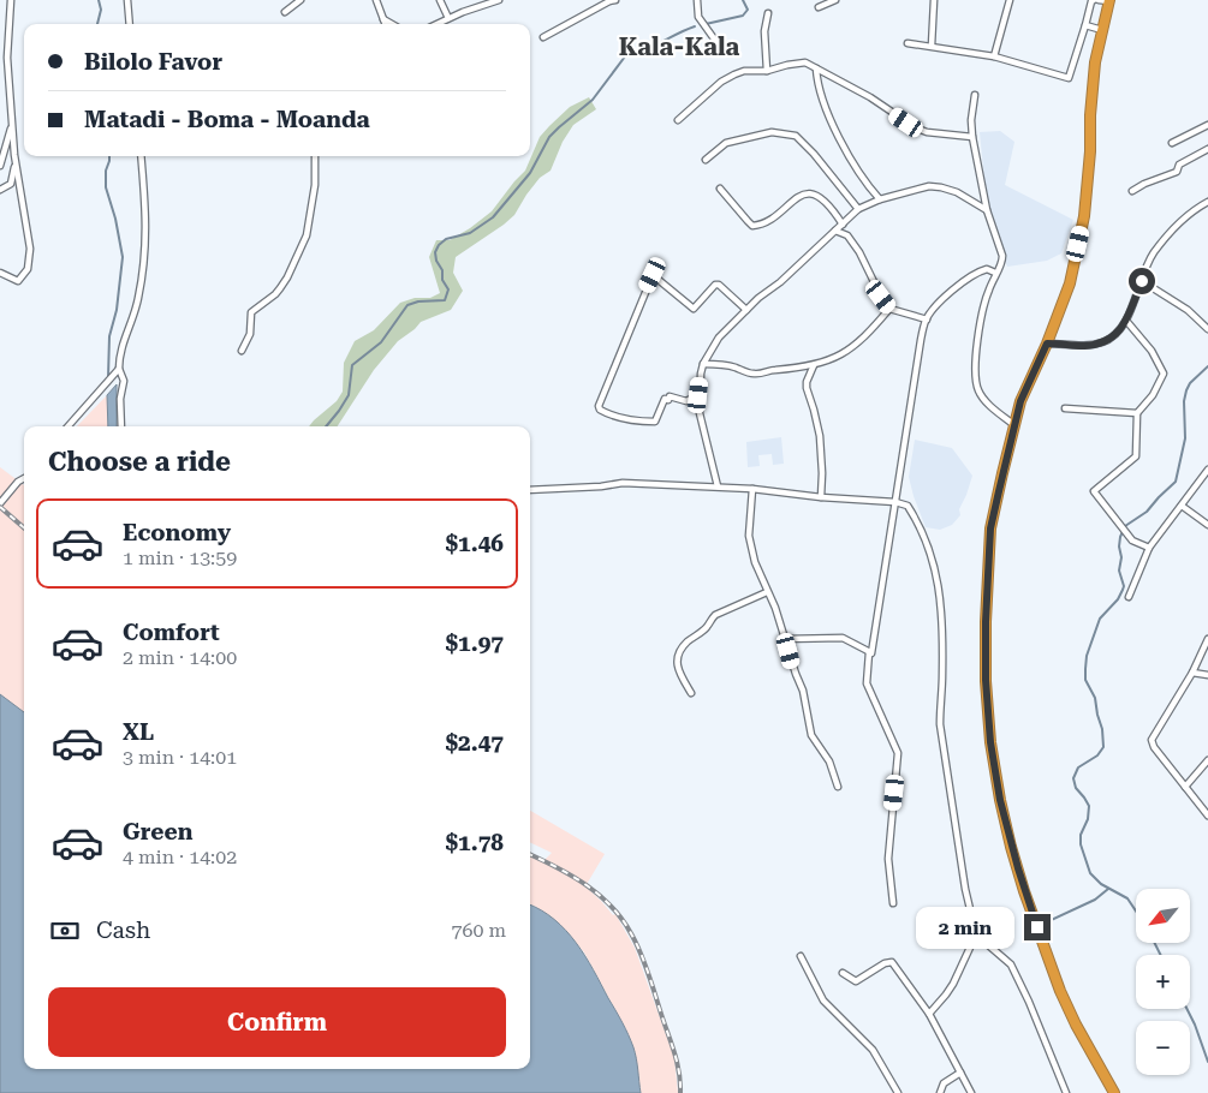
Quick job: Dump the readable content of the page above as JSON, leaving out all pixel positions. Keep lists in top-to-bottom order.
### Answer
{
  "districts": ["Kala-Kala"],
  "north": "bottom left",
  "page": {
    "banner": ["Bilolo Favor", "Matadi - Boma - Moanda"],
    "heading": "Choose a ride",
    "list": [
      {
        "name": "Economy",
        "note": "1 min · 13:59",
        "value": "$1.46"
      },
      {
        "name": "Comfort",
        "note": "2 min · 14:00",
        "value": "$1.97"
      },
      {
        "name": "XL",
        "note": "3 min · 14:01",
        "value": "$2.47"
      },
      {
        "name": "Green",
        "note": "4 min · 14:02",
        "value": "$1.78"
      }
    ],
    "map_buttons": ["+", "−"],
    "pay": ["Cash", "760 m"],
    "bubble": "2 min",
    "buttons": "Confirm"
  }
}
